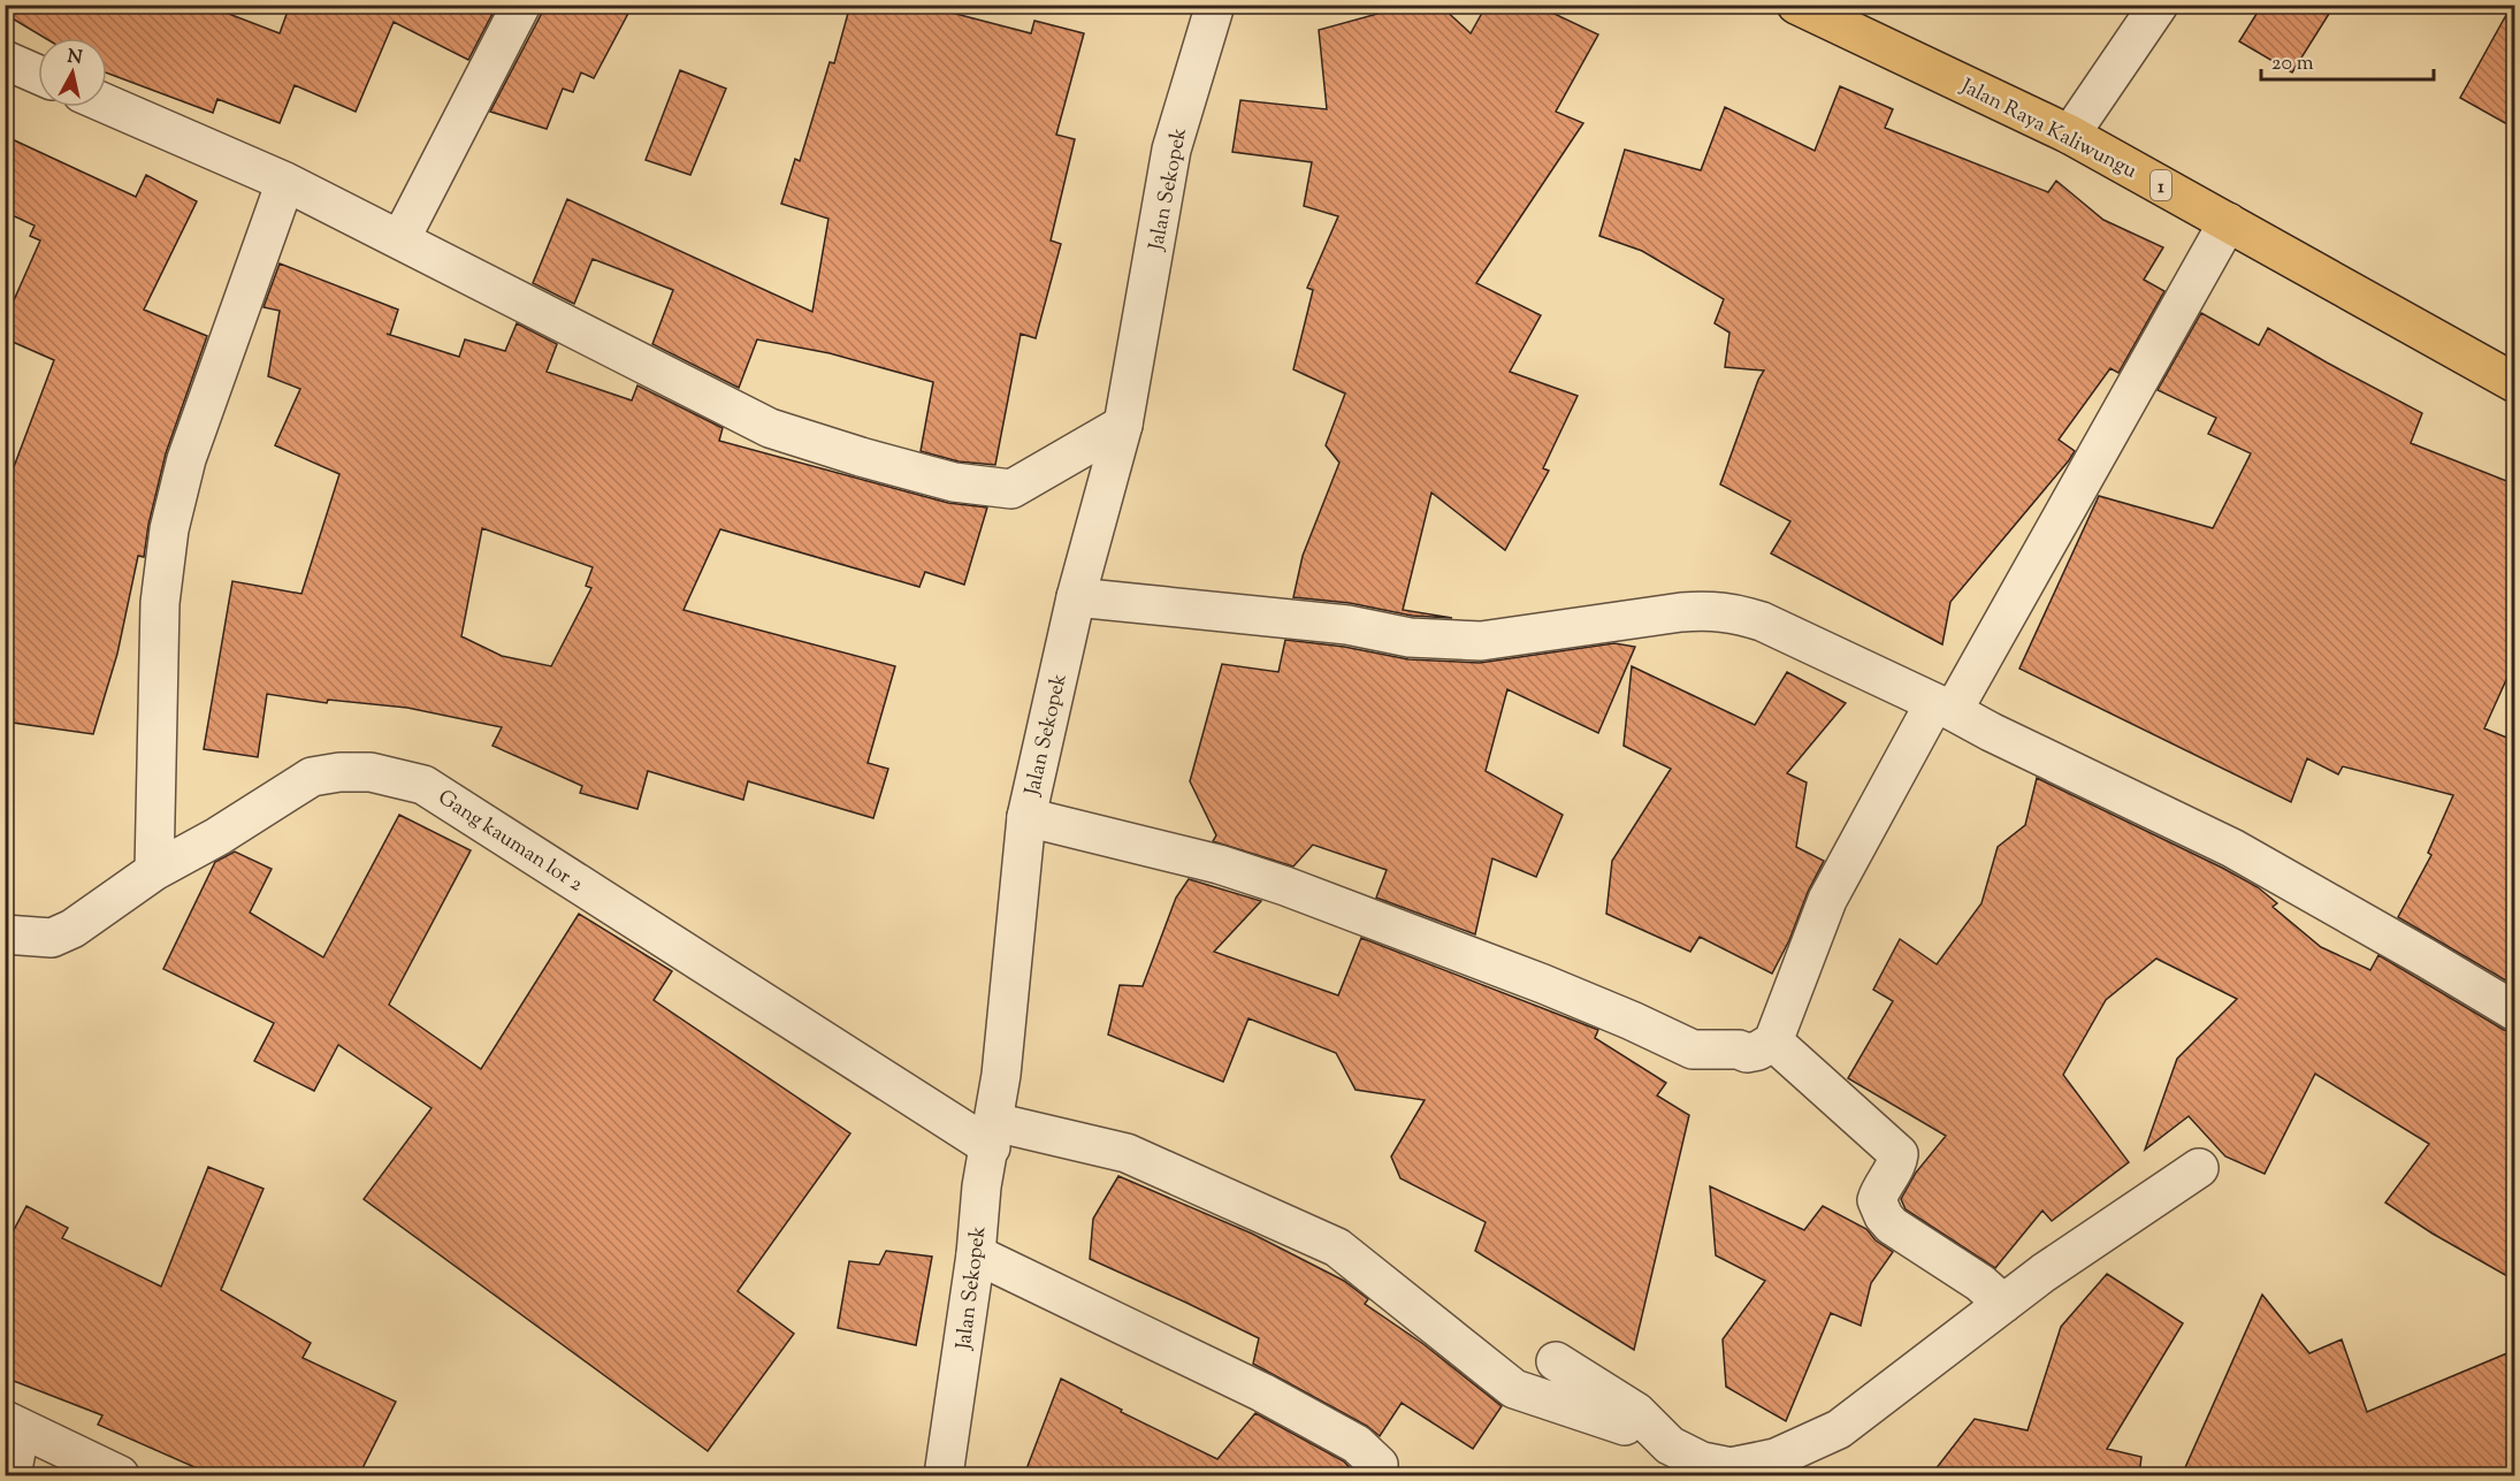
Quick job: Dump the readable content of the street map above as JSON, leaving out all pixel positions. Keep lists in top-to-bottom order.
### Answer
{
  "streets": {
    "main road": ["Jalan Raya Kaliwungu", "1"],
    "street": ["Jalan Sekopek", "Gang kauman lor 2"]
  },
  "crossings": [
    ["Jalan Sekopek", "Gang kauman lor 2"]
  ],
  "scale_bar": "20 m",
  "north": "top"
}
